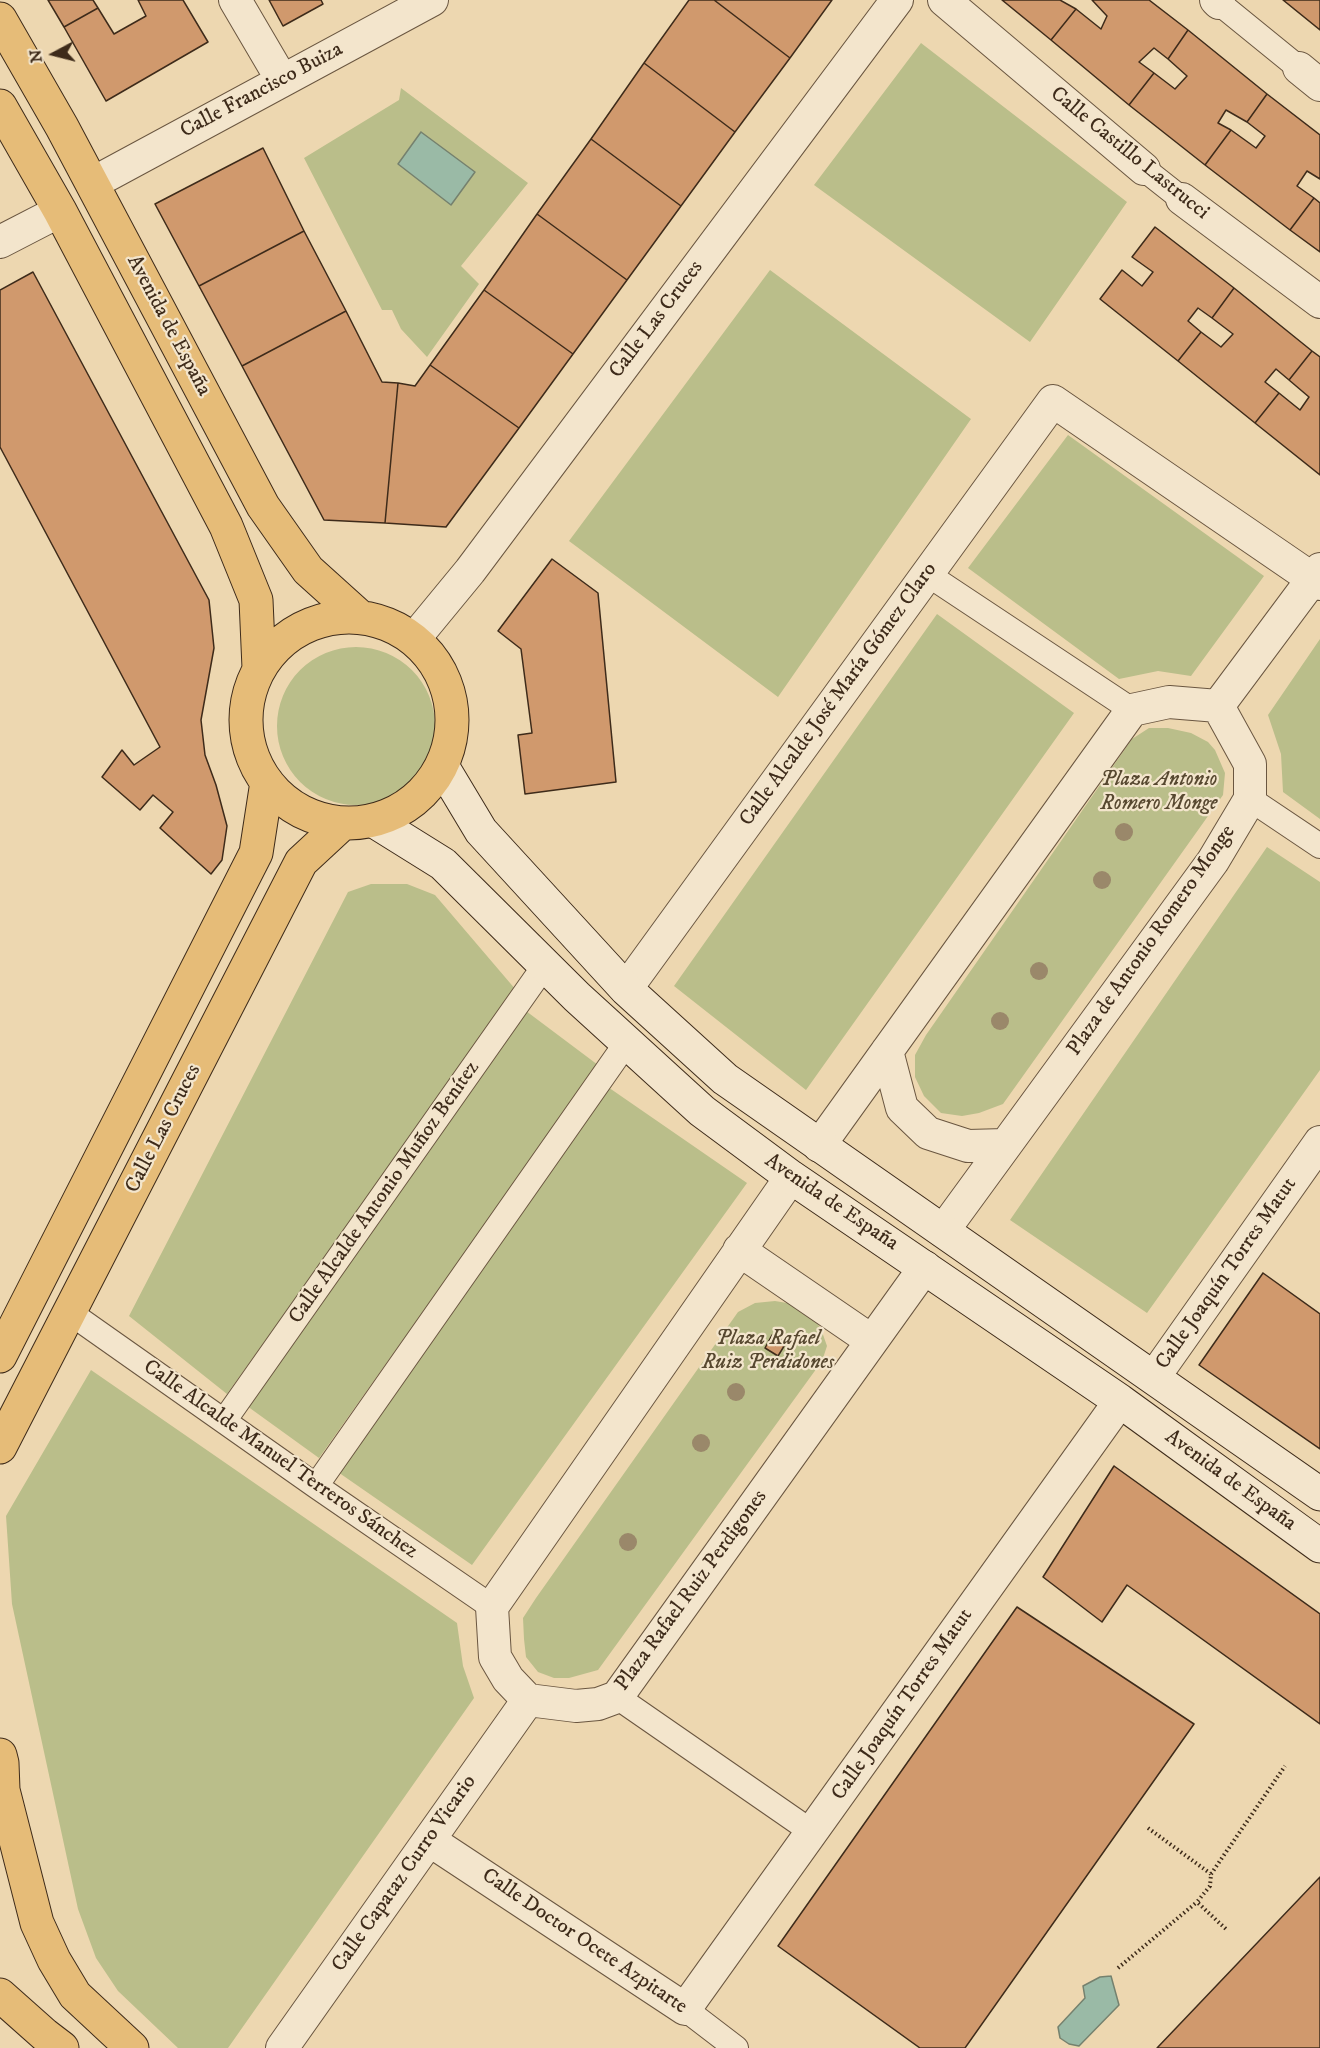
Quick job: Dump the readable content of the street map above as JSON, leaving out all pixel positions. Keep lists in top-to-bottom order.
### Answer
{
  "streets": {
    "main road": ["Calle Las Cruces", "Avenida de España"],
    "street": [
      "Calle Francisco Buiza",
      "Calle Castillo Lastrucci",
      "Calle Alcalde José María Gómez Claro",
      "Plaza de Antonio Romero Monge",
      "Calle Alcalde Antonio Muñoz Benítez",
      "Calle Joaquín Torres Matut",
      "Calle Alcalde Manuel Terreros Sánchez",
      "Plaza Rafael Ruiz Perdigones",
      "Calle Capataz Curro Vicario",
      "Calle Doctor Ocete Azpitarte"
    ]
  },
  "crossings": [
    ["Calle Francisco Buiza", "Avenida de España"],
    ["Calle Las Cruces", "Avenida de España"],
    ["Calle Las Cruces", "Calle Alcalde Manuel Terreros Sánchez"],
    ["Avenida de España", "Calle Alcalde José María Gómez Claro"],
    ["Avenida de España", "Plaza de Antonio Romero Monge"],
    ["Avenida de España", "Calle Alcalde Antonio Muñoz Benítez"],
    ["Avenida de España", "Calle Joaquín Torres Matut"],
    ["Avenida de España", "Plaza Rafael Ruiz Perdigones"],
    ["Calle Alcalde Antonio Muñoz Benítez", "Calle Alcalde Manuel Terreros Sánchez"],
    ["Calle Joaquín Torres Matut", "Calle Doctor Ocete Azpitarte"],
    ["Plaza Rafael Ruiz Perdigones", "Calle Capataz Curro Vicario"],
    ["Calle Capataz Curro Vicario", "Calle Doctor Ocete Azpitarte"]
  ],
  "parks": ["Plaza Antonio Romero Monge", "Plaza Rafael Ruiz Perdidones"],
  "north": "left"
}
